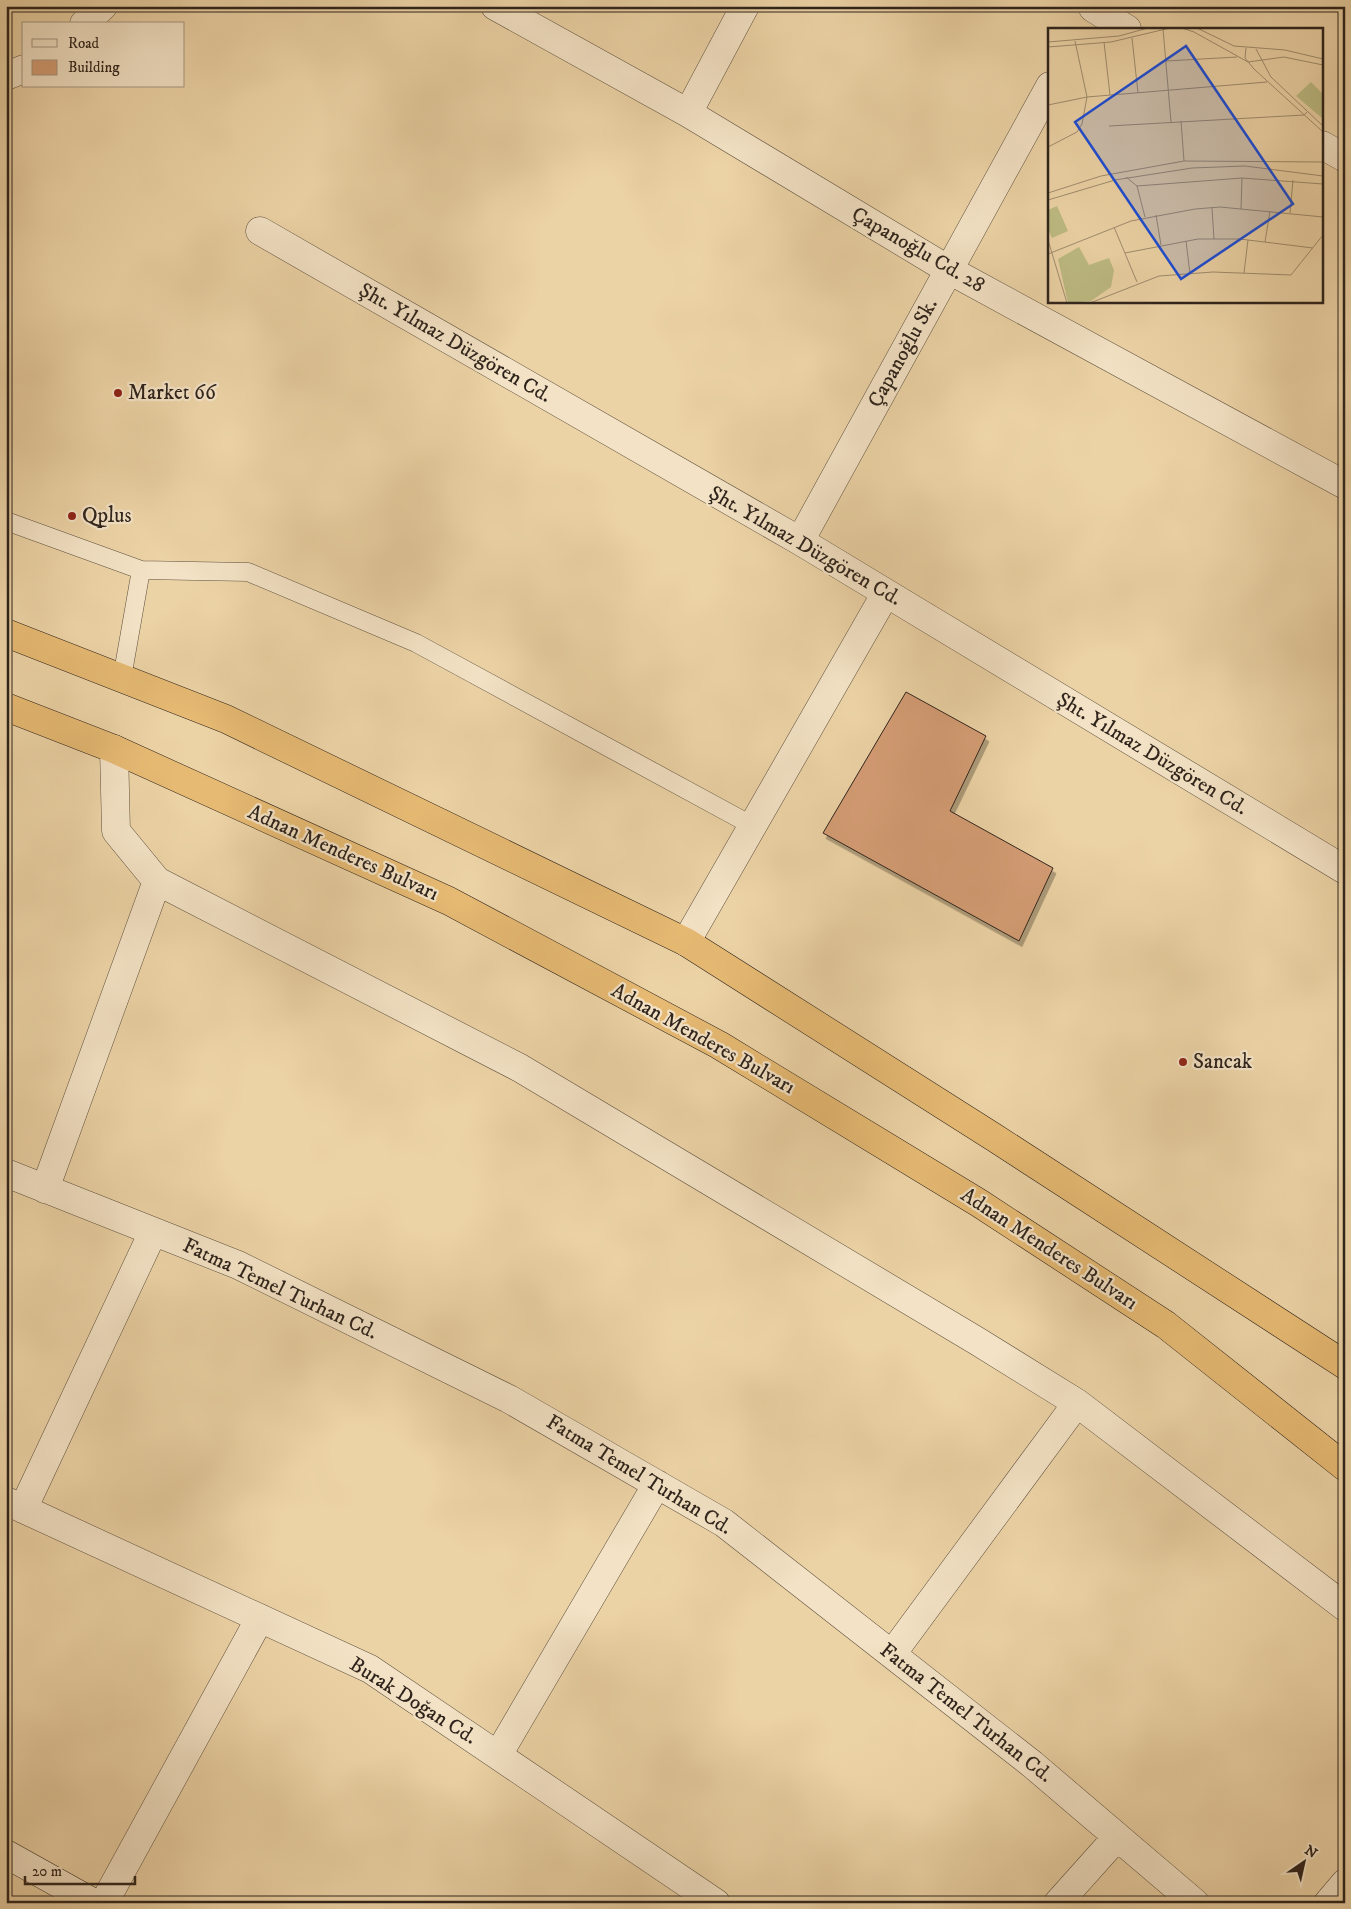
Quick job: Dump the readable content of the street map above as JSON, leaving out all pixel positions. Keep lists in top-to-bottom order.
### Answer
{
  "streets": {
    "highway": ["Adnan Menderes Bulvarı"],
    "street": [
      "Çapanoğlu Cd. 28",
      "Şht. Yılmaz Düzgören Cd.",
      "Çapanoğlu Sk.",
      "Fatma Temel Turhan Cd.",
      "Burak Doğan Cd."
    ]
  },
  "crossings": [
    ["Çapanoğlu Cd. 28", "Çapanoğlu Sk."],
    ["Şht. Yılmaz Düzgören Cd.", "Çapanoğlu Sk."]
  ],
  "places": ["Market 66", "Qplus", "Sancak"],
  "legend": ["Road", "Building"],
  "scale_bar": "20 m",
  "north": "top right"
}
